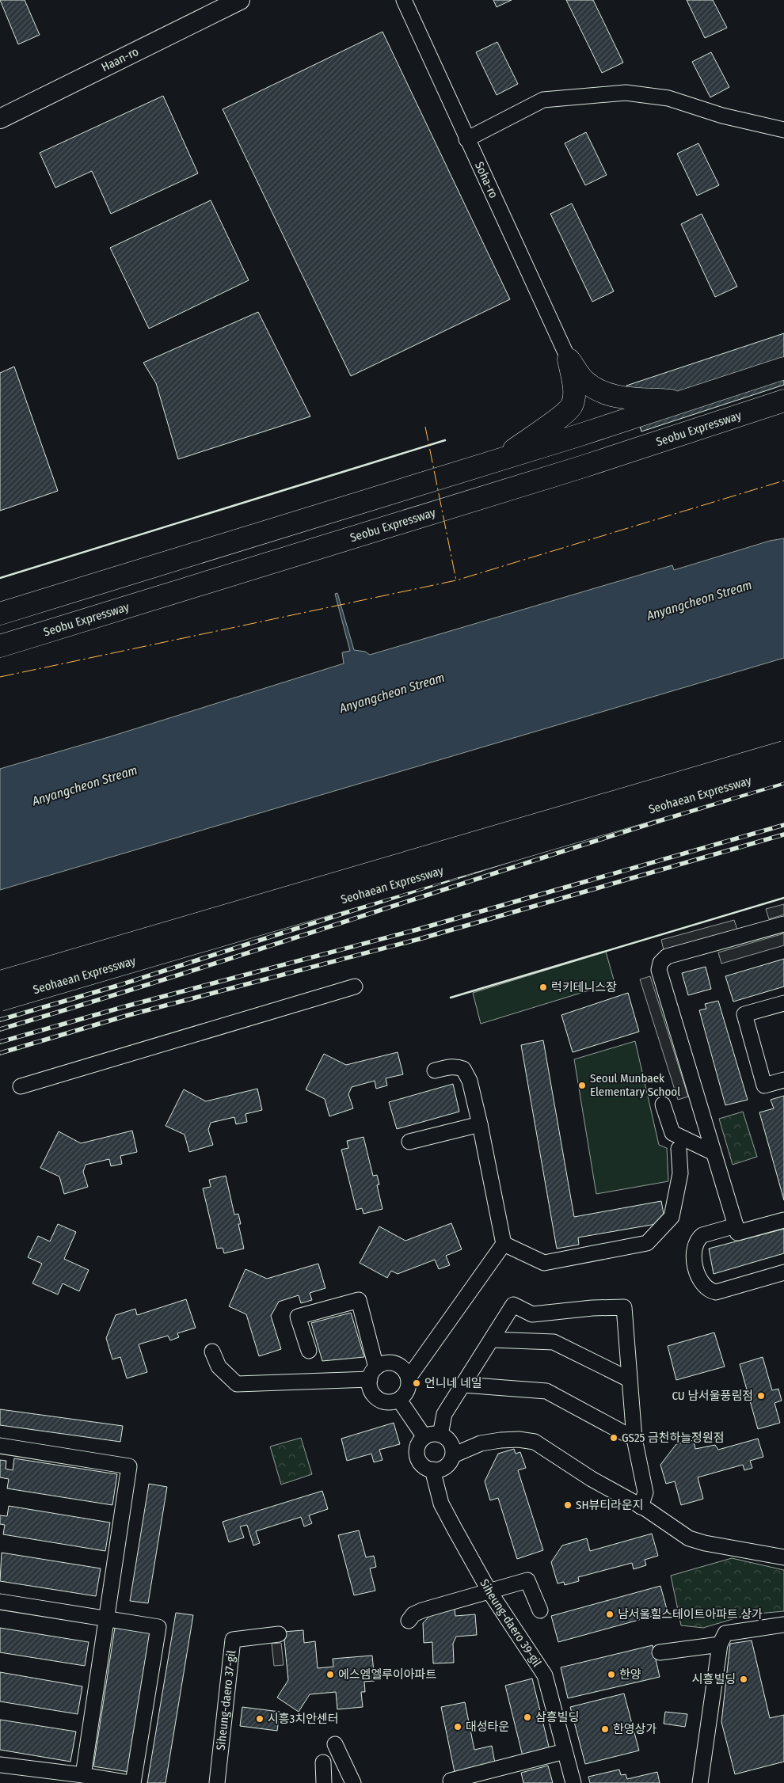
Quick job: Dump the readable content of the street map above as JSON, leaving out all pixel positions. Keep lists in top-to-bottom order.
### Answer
{
  "streets": {
    "highway": ["Seobu Expressway", "Seohaean Expressway"],
    "main road": ["Haan-ro"],
    "street": ["Soha-ro", "Siheung-daero 39-gil", "Siheung-daero 37-gil"]
  },
  "water": ["Anyangcheon Stream"],
  "places": [
    "럭키테니스장",
    "Seoul Munbaek Elementary School",
    "언니네 네일",
    "CU 남서울풍림점",
    "GS25 금천하늘정원점",
    "SH뷰티라운지",
    "남서울힐스테이트아파트 상가",
    "에스엠엘루이아파트",
    "한양",
    "시흥빌딩",
    "삼흥빌딩",
    "시흥3치안센터",
    "대성타운",
    "한영상가"
  ]
}
